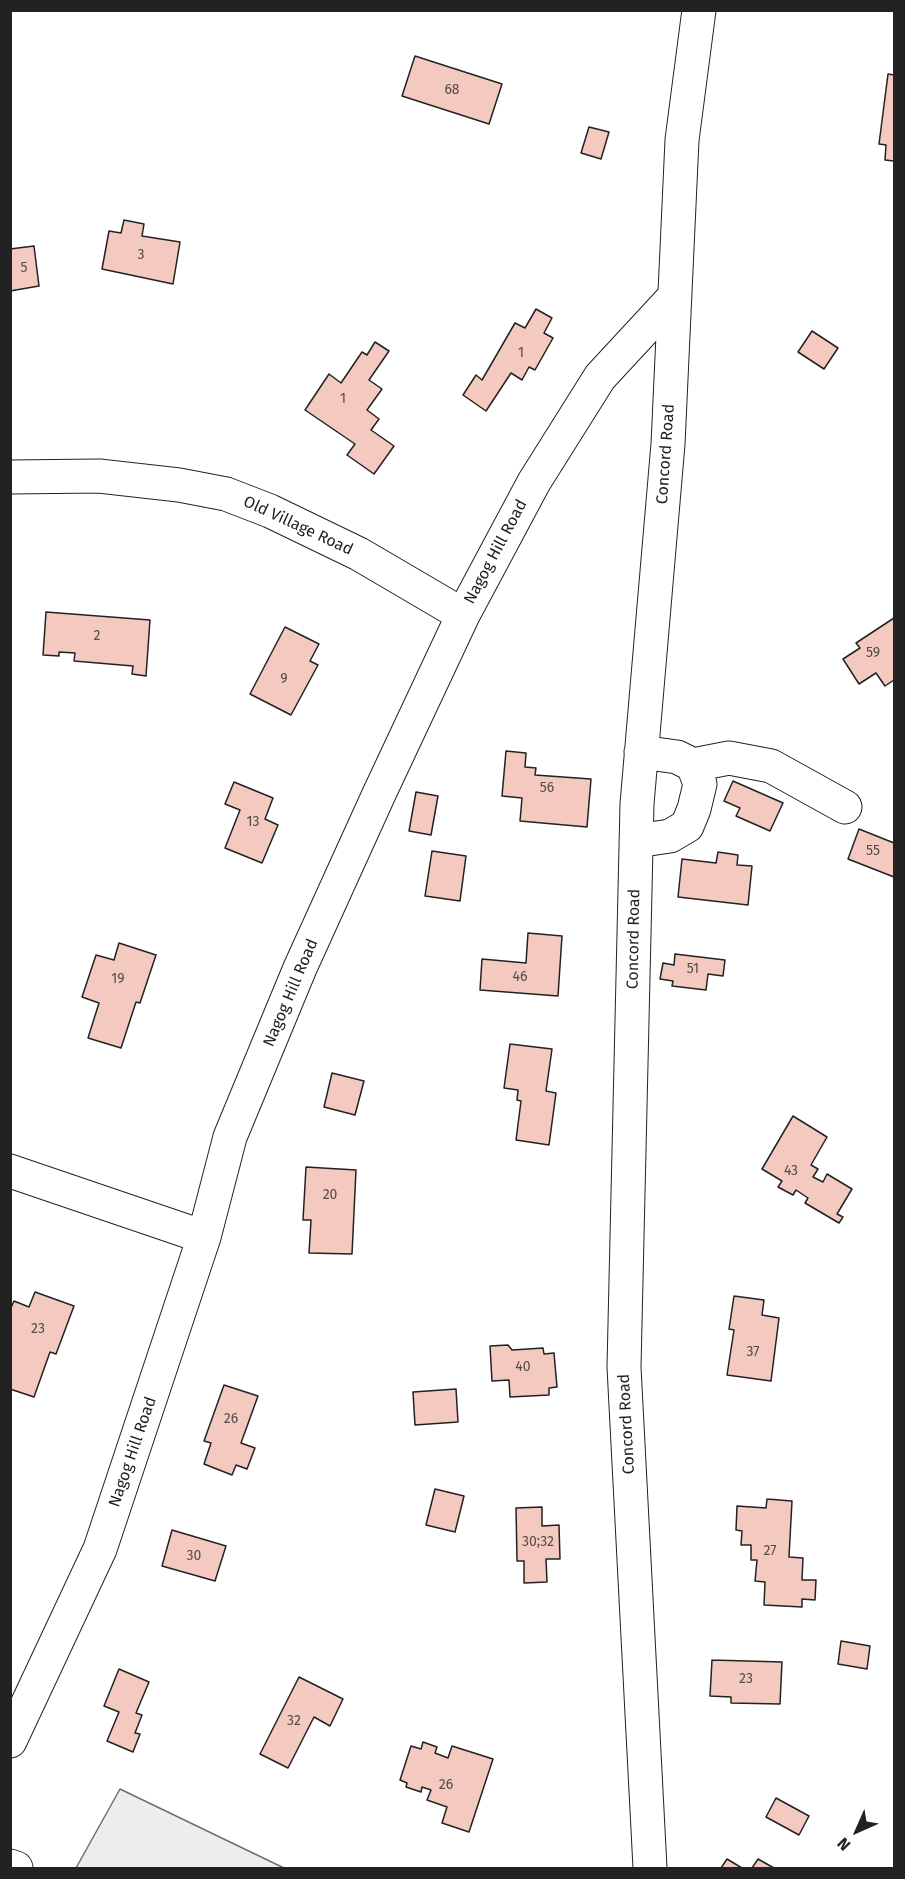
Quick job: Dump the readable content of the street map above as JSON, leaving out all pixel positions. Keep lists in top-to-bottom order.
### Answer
{
  "streets": {
    "street": ["Concord Road", "Old Village Road", "Nagog Hill Road"]
  },
  "crossings": [
    ["Concord Road", "Nagog Hill Road"],
    ["Old Village Road", "Nagog Hill Road"]
  ],
  "house_numbers": [
    "68",
    "3",
    "5",
    "1",
    "1",
    "2",
    "59",
    "9",
    "56",
    "13",
    "55",
    "51",
    "46",
    "19",
    "43",
    "20",
    "23",
    "37",
    "40",
    "26",
    "30;32",
    "27",
    "30",
    "23",
    "32",
    "26"
  ],
  "north": "bottom left"
}
